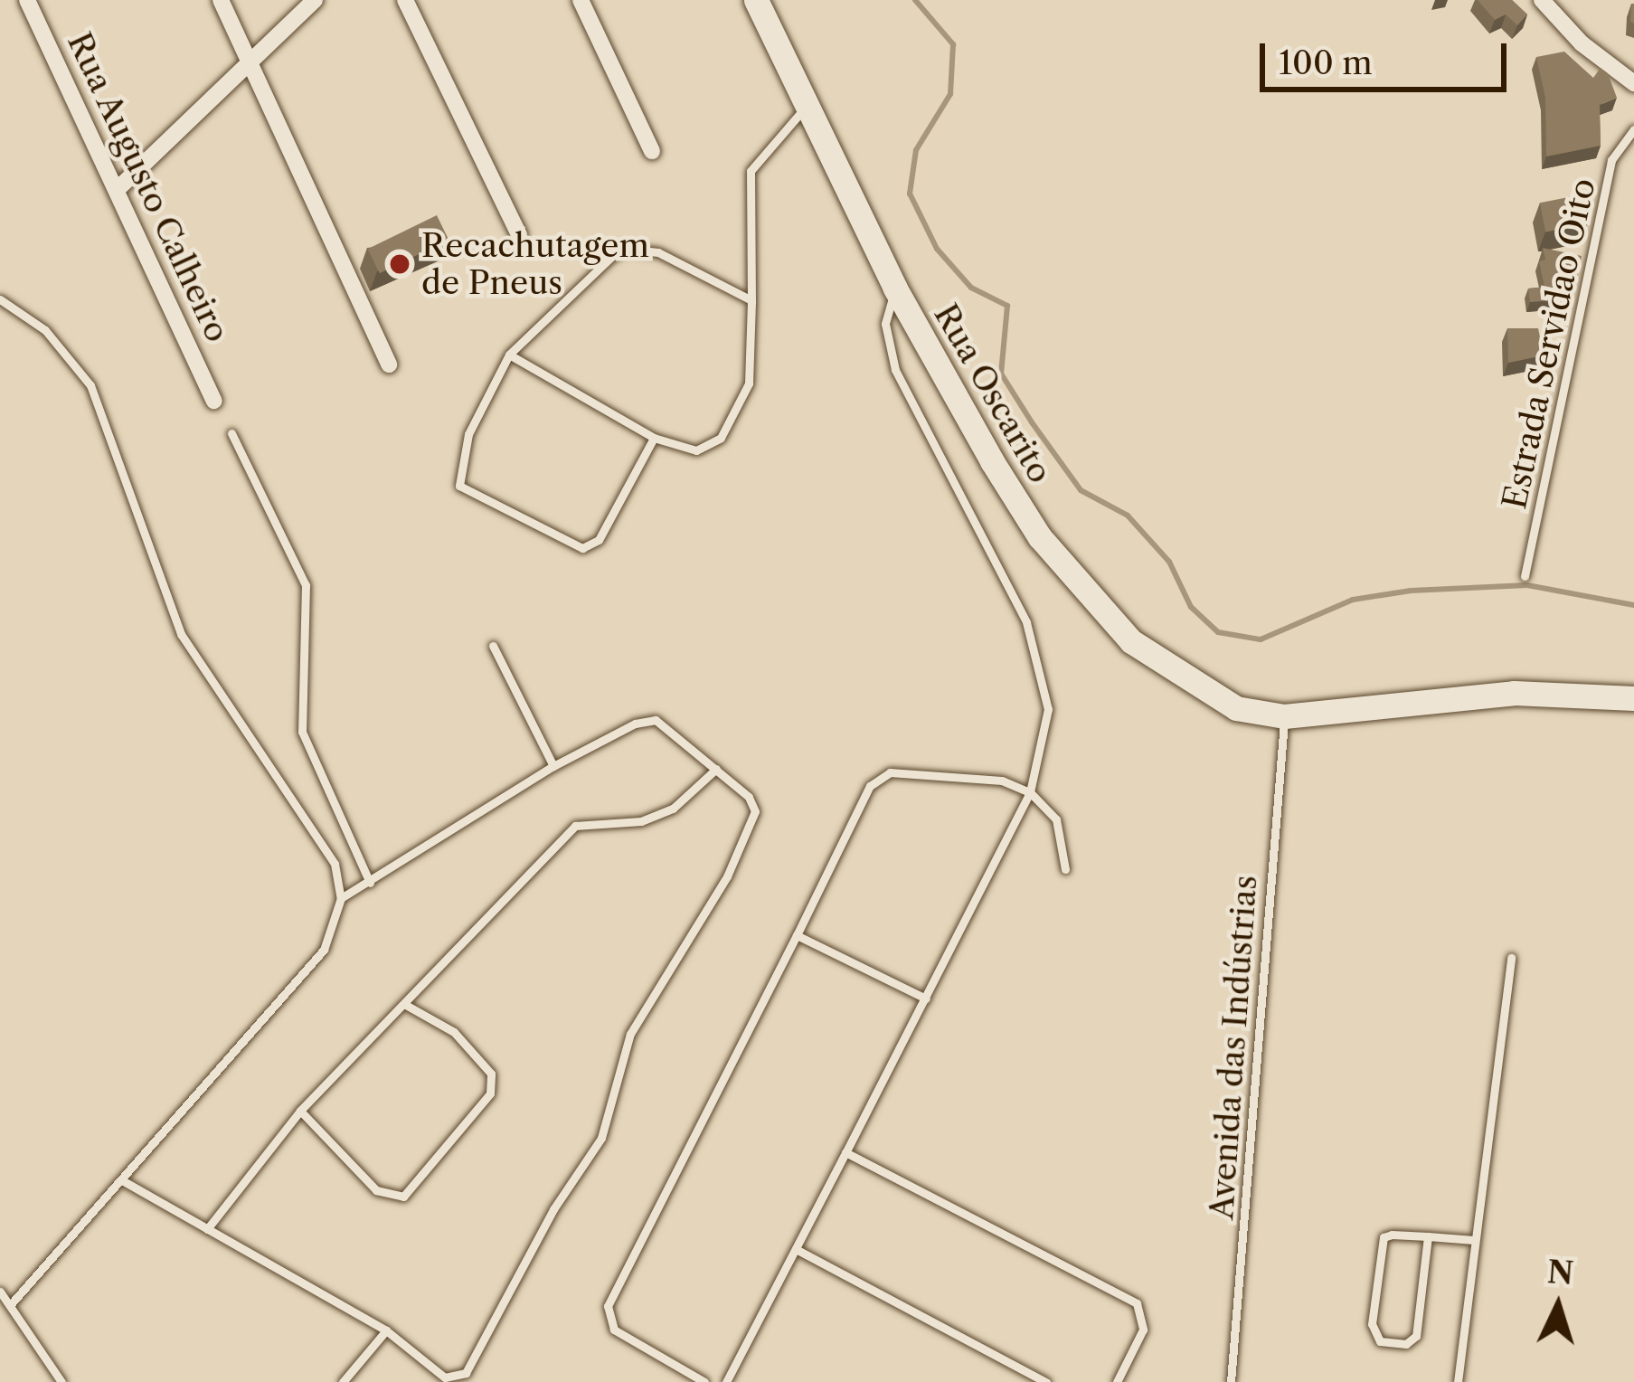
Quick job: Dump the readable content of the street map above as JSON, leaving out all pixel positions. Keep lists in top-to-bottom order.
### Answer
{
  "streets": {
    "main road": ["Rua Oscarito"],
    "street": ["Rua Augusto Calheiro"],
    "lane": ["Estrada Servidao Oito", "Avenida das Indústrias"]
  },
  "crossings": [
    ["Rua Oscarito", "Avenida das Indústrias"]
  ],
  "places": ["Recachutagem de Pneus"],
  "scale_bar": "100 m",
  "north": "top"
}
